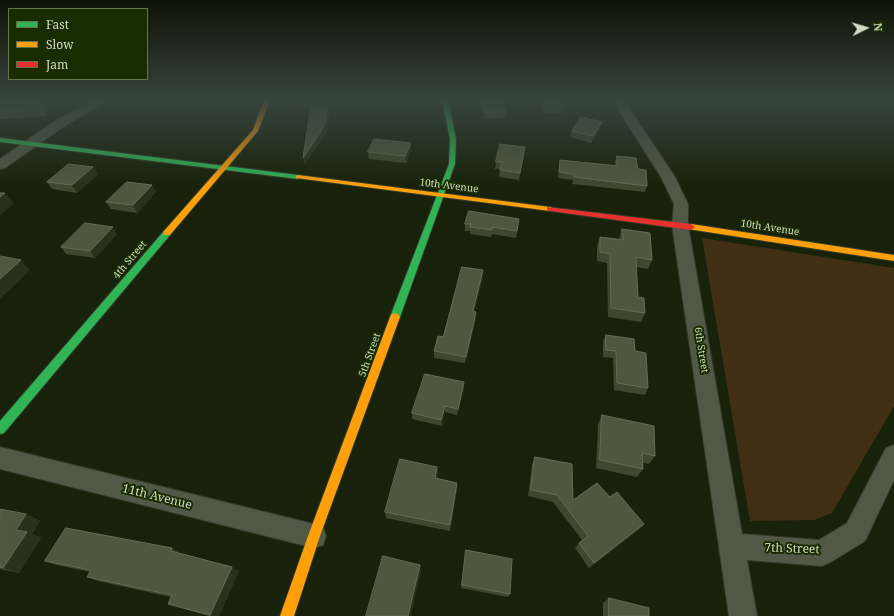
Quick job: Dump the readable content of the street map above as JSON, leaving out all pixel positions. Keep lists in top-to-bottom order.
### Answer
{
  "streets": {
    "street": [
      "10th Avenue",
      "4th Street",
      "6th Street",
      "5th Street",
      "11th Avenue",
      "7th Street"
    ]
  },
  "crossings": [
    ["10th Avenue", "4th Street"],
    ["10th Avenue", "6th Street"],
    ["10th Avenue", "5th Street"],
    ["6th Street", "7th Street"],
    ["5th Street", "11th Avenue"]
  ],
  "legend": ["Fast", "Slow", "Jam"],
  "north": "right"
}
